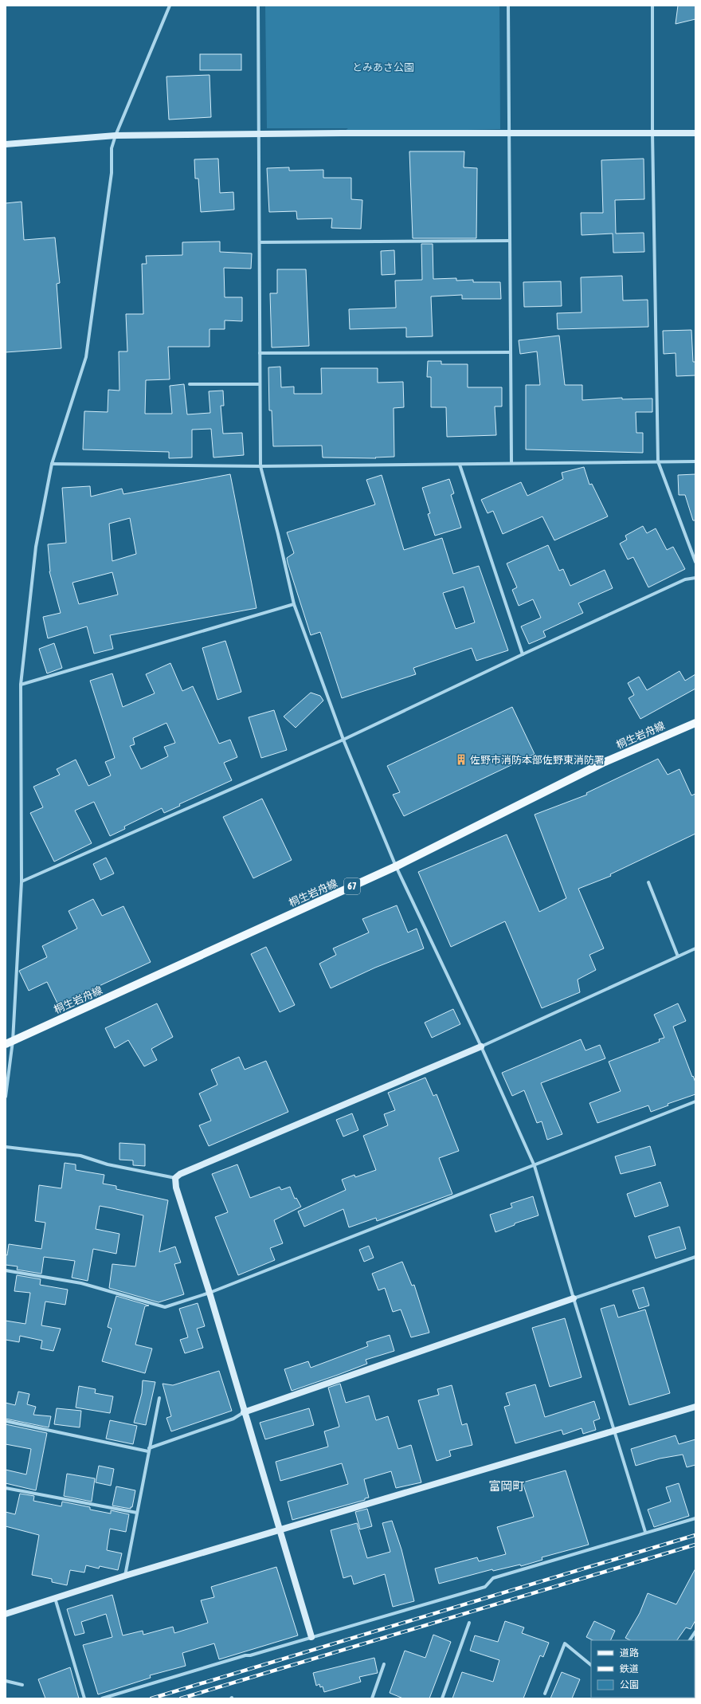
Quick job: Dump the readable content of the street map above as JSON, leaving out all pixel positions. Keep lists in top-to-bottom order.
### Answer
{
  "streets": {
    "main road": ["桐生岩舟線", "67"]
  },
  "districts": ["富岡町"],
  "parks": ["とみあさ公園"],
  "places": {
    "building": ["佐野市消防本部佐野東消防署"]
  },
  "legend": ["道路", "鉄道", "公園"]
}
